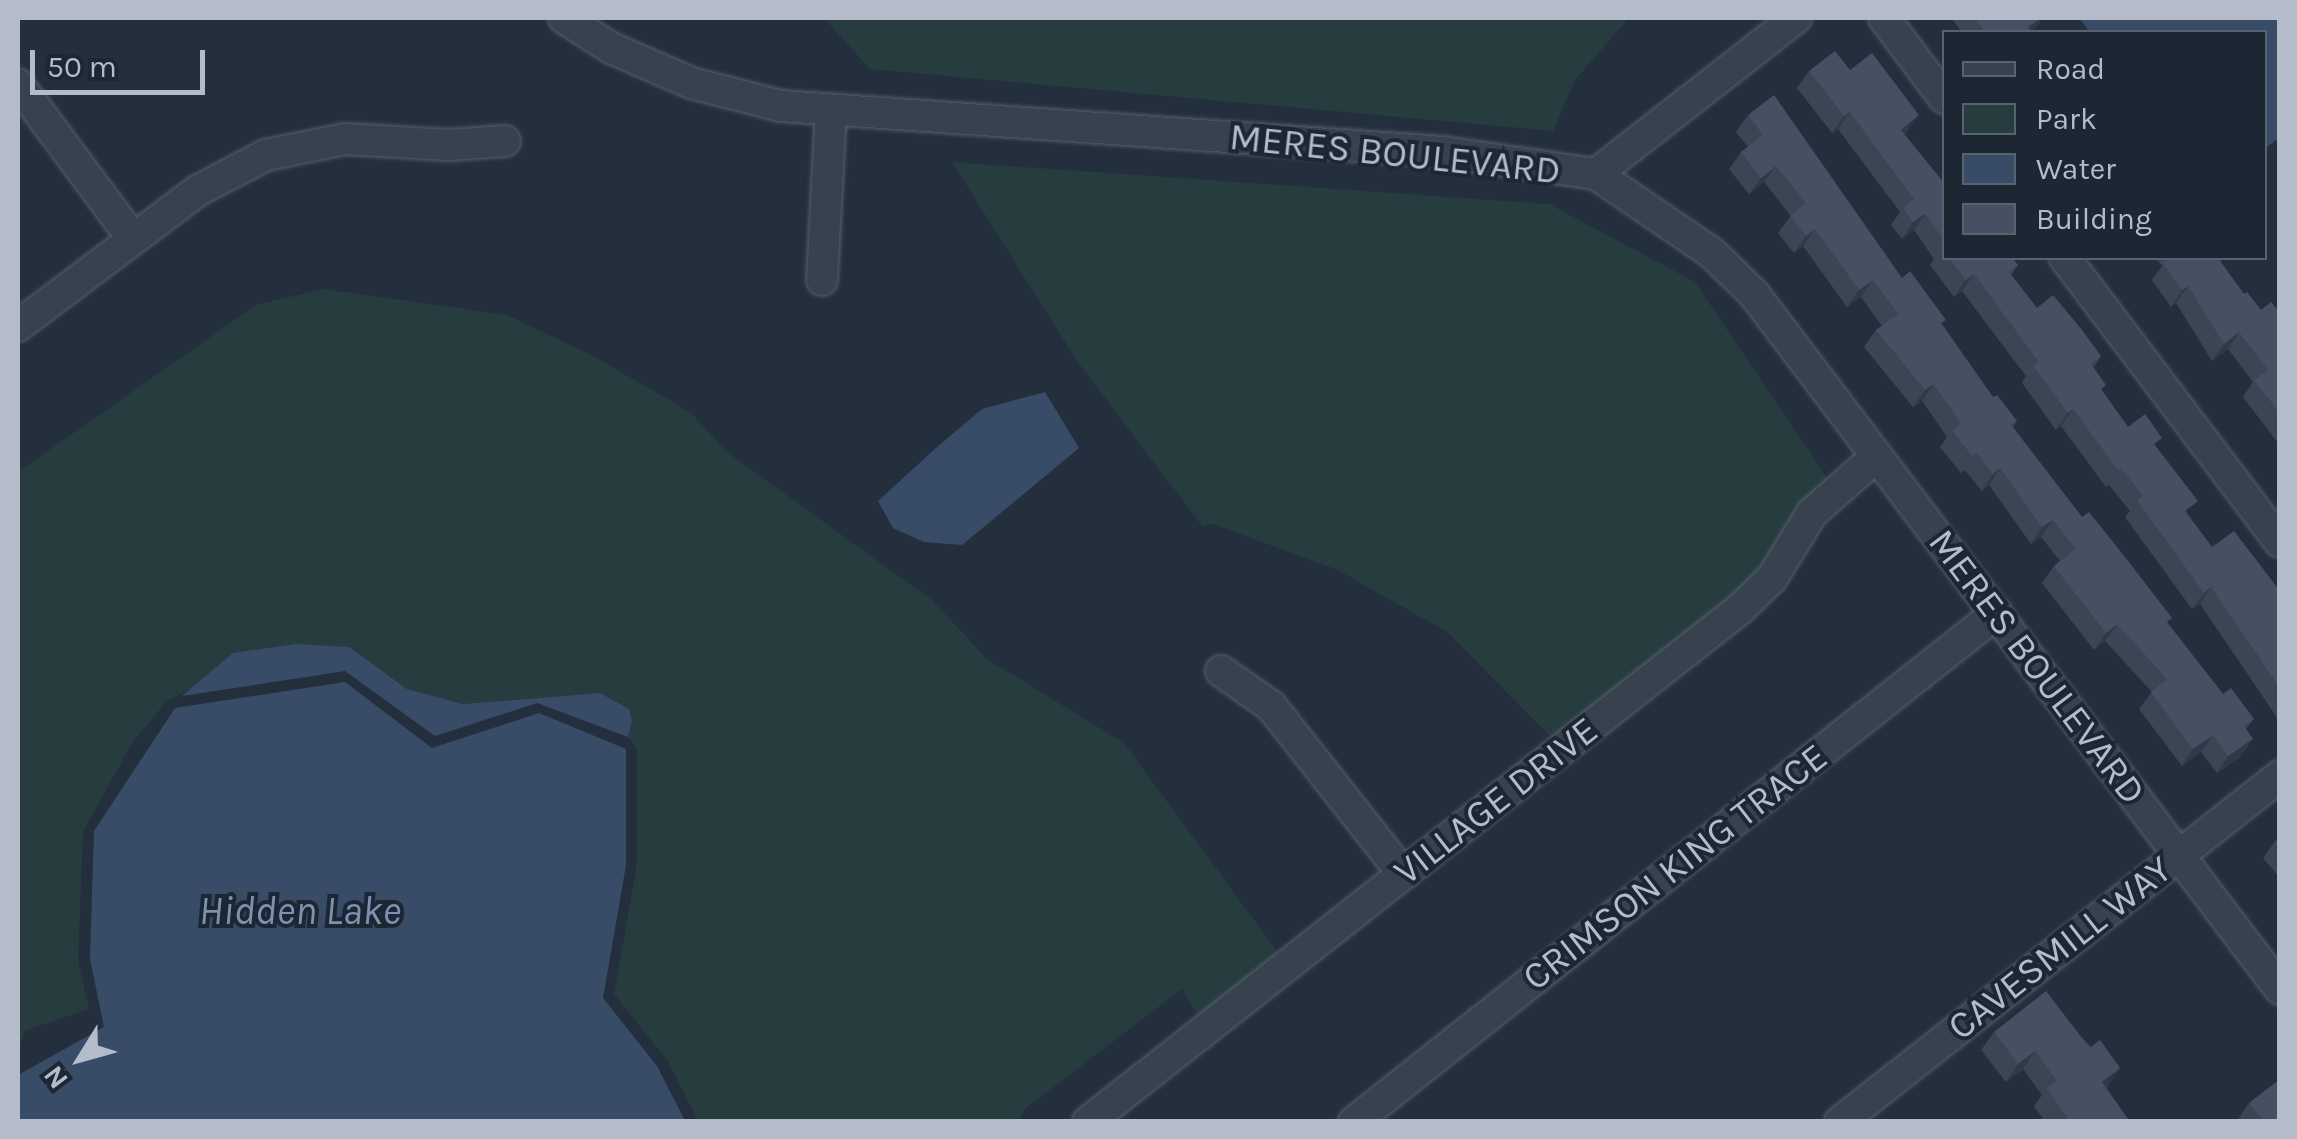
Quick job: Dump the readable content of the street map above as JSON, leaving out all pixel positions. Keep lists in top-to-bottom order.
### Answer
{
  "streets": {
    "street": [
      "MERES BOULEVARD",
      "VILLAGE DRIVE",
      "CRIMSON KING TRACE",
      "CAVESMILL WAY"
    ]
  },
  "crossings": [
    ["MERES BOULEVARD", "VILLAGE DRIVE"],
    ["MERES BOULEVARD", "CRIMSON KING TRACE"],
    ["MERES BOULEVARD", "CAVESMILL WAY"]
  ],
  "water": ["Hidden Lake"],
  "legend": [
    "Road",
    "Park",
    "Water",
    "Building"
  ],
  "scale_bar": "50 m",
  "north": "bottom left"
}
